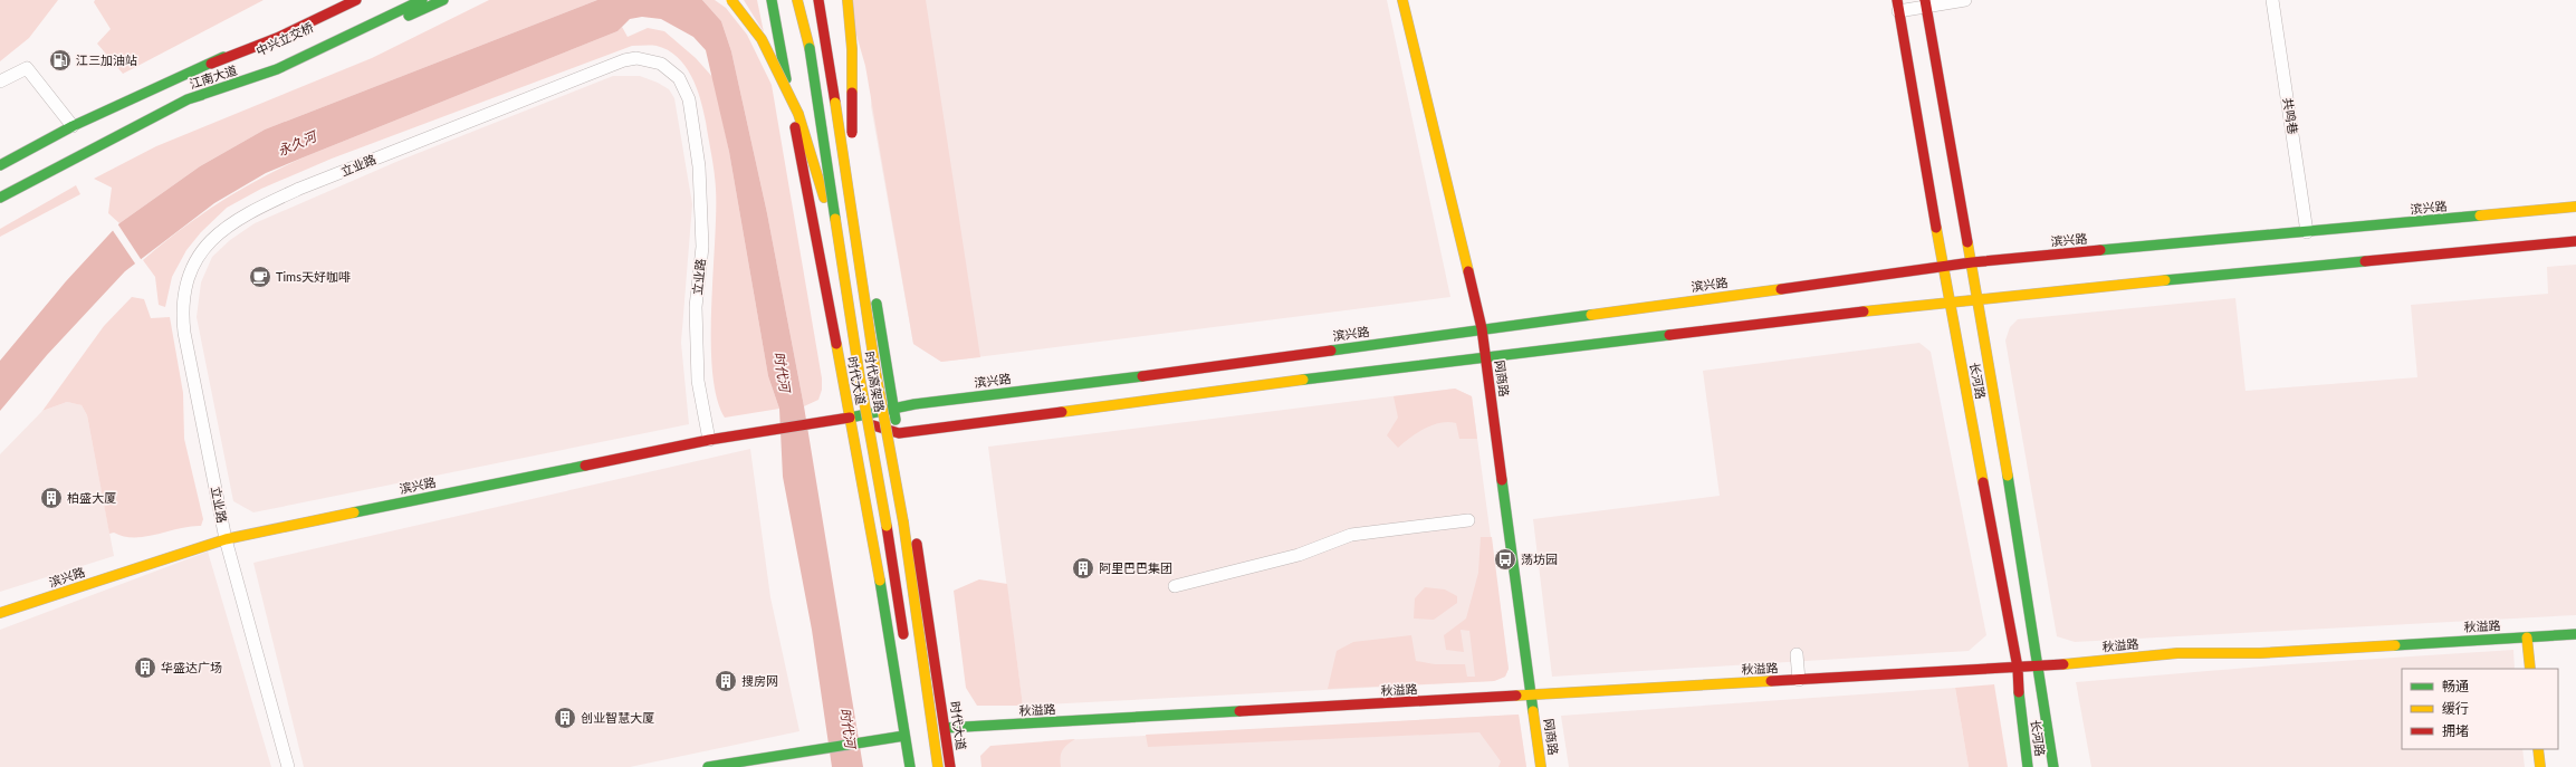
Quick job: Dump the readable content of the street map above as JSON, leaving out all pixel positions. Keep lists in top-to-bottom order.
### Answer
{
  "streets": {
    "main road": [
      "中兴立交桥",
      "江南大道",
      "滨兴路",
      "网商路",
      "时代大道",
      "长河路",
      "时代高架路",
      "秋溢路"
    ],
    "street": ["共鸣巷", "立业路"]
  },
  "crossings": [
    ["中兴立交桥", "江南大道"],
    ["共鸣巷", "滨兴路"],
    ["立业路", "滨兴路"],
    ["滨兴路", "网商路"],
    ["滨兴路", "时代大道"],
    ["滨兴路", "长河路"],
    ["网商路", "秋溢路"],
    ["时代大道", "秋溢路"],
    ["长河路", "秋溢路"]
  ],
  "water": ["永久河", "时代河"],
  "places": {
    "fuel station": ["江三加油站"],
    "cafe": ["Tims天好咖啡"],
    "building": [
      "柏盛大厦",
      "阿里巴巴集团",
      "华盛达广场",
      "搜房网",
      "创业智慧大厦"
    ],
    "bus stop": ["荡坊园"]
  },
  "legend": ["畅通", "缓行", "拥堵"]
}
